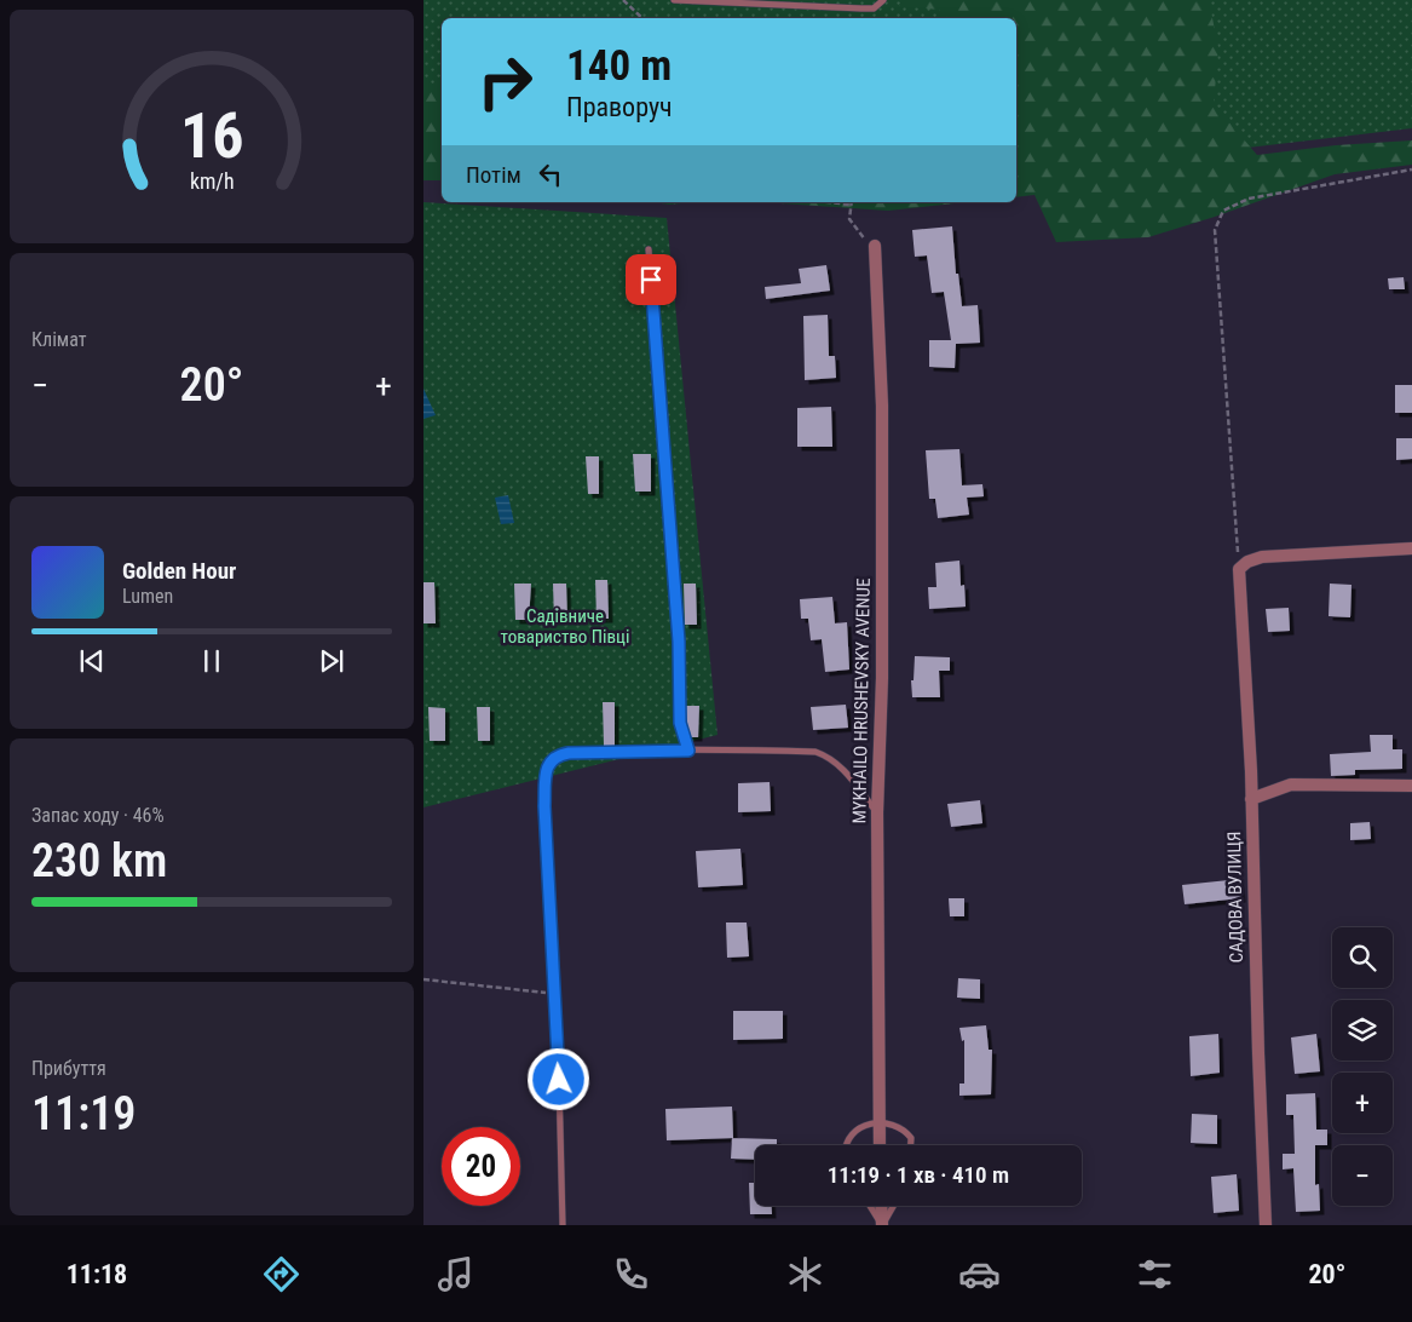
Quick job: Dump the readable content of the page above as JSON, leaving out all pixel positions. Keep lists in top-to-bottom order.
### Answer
{
  "streets": {
    "street": ["MYKHAILO HRUSHEVSKY AVENUE", "САДОВА ВУЛИЦЯ"]
  },
  "parks": ["Садівниче товариство Півці"],
  "page": {
    "turn": ["140 m", "Праворуч"],
    "then": "Потім",
    "tile": [
      "Клімат",
      ["Запас ходу · 46%", "230 km"],
      ["Прибуття", "11:19"]
    ],
    "heat": ["−", "20°", "+"],
    "song": ["Golden Hour", "Lumen"],
    "map_buttons": ["+", "−"],
    "limit": "20",
    "trip": "11:19 · 1 хв · 410 m",
    "tabs": ["11:18", "20°"],
    "gauge": ["16", "km/h"]
  }
}
